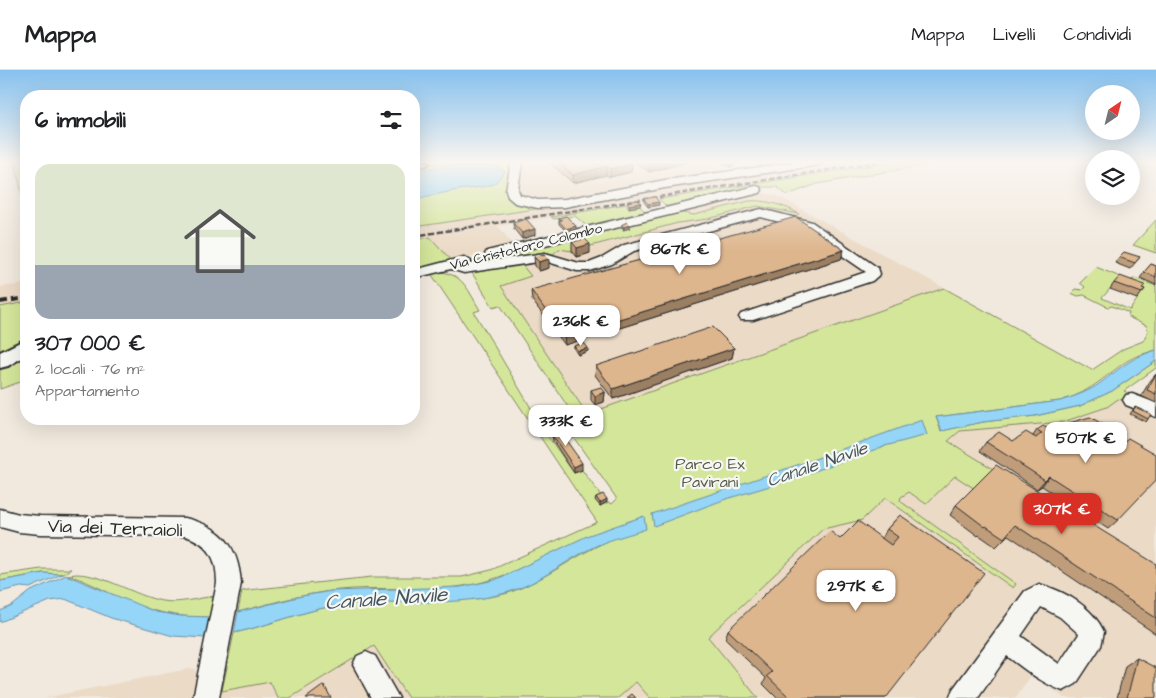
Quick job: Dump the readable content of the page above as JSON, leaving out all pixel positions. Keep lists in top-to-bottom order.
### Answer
{
  "streets": {
    "street": ["Via Cristoforo Colombo", "Via dei Terraioli"]
  },
  "water": ["Canale Navile"],
  "parks": ["Parco Ex Pavirani"],
  "north": "top right",
  "page": {
    "header": "Mappa",
    "nav": ["Mappa", "Livelli", "Condividi"],
    "heading": "6 immobili",
    "list": [
      {
        "name": "307 000 €",
        "note": "2 locali · 76 m² · Appartamento"
      }
    ],
    "price": [
      "867K €",
      "236K €",
      "333K €",
      "507K €",
      "307K €",
      "297K €"
    ]
  }
}
